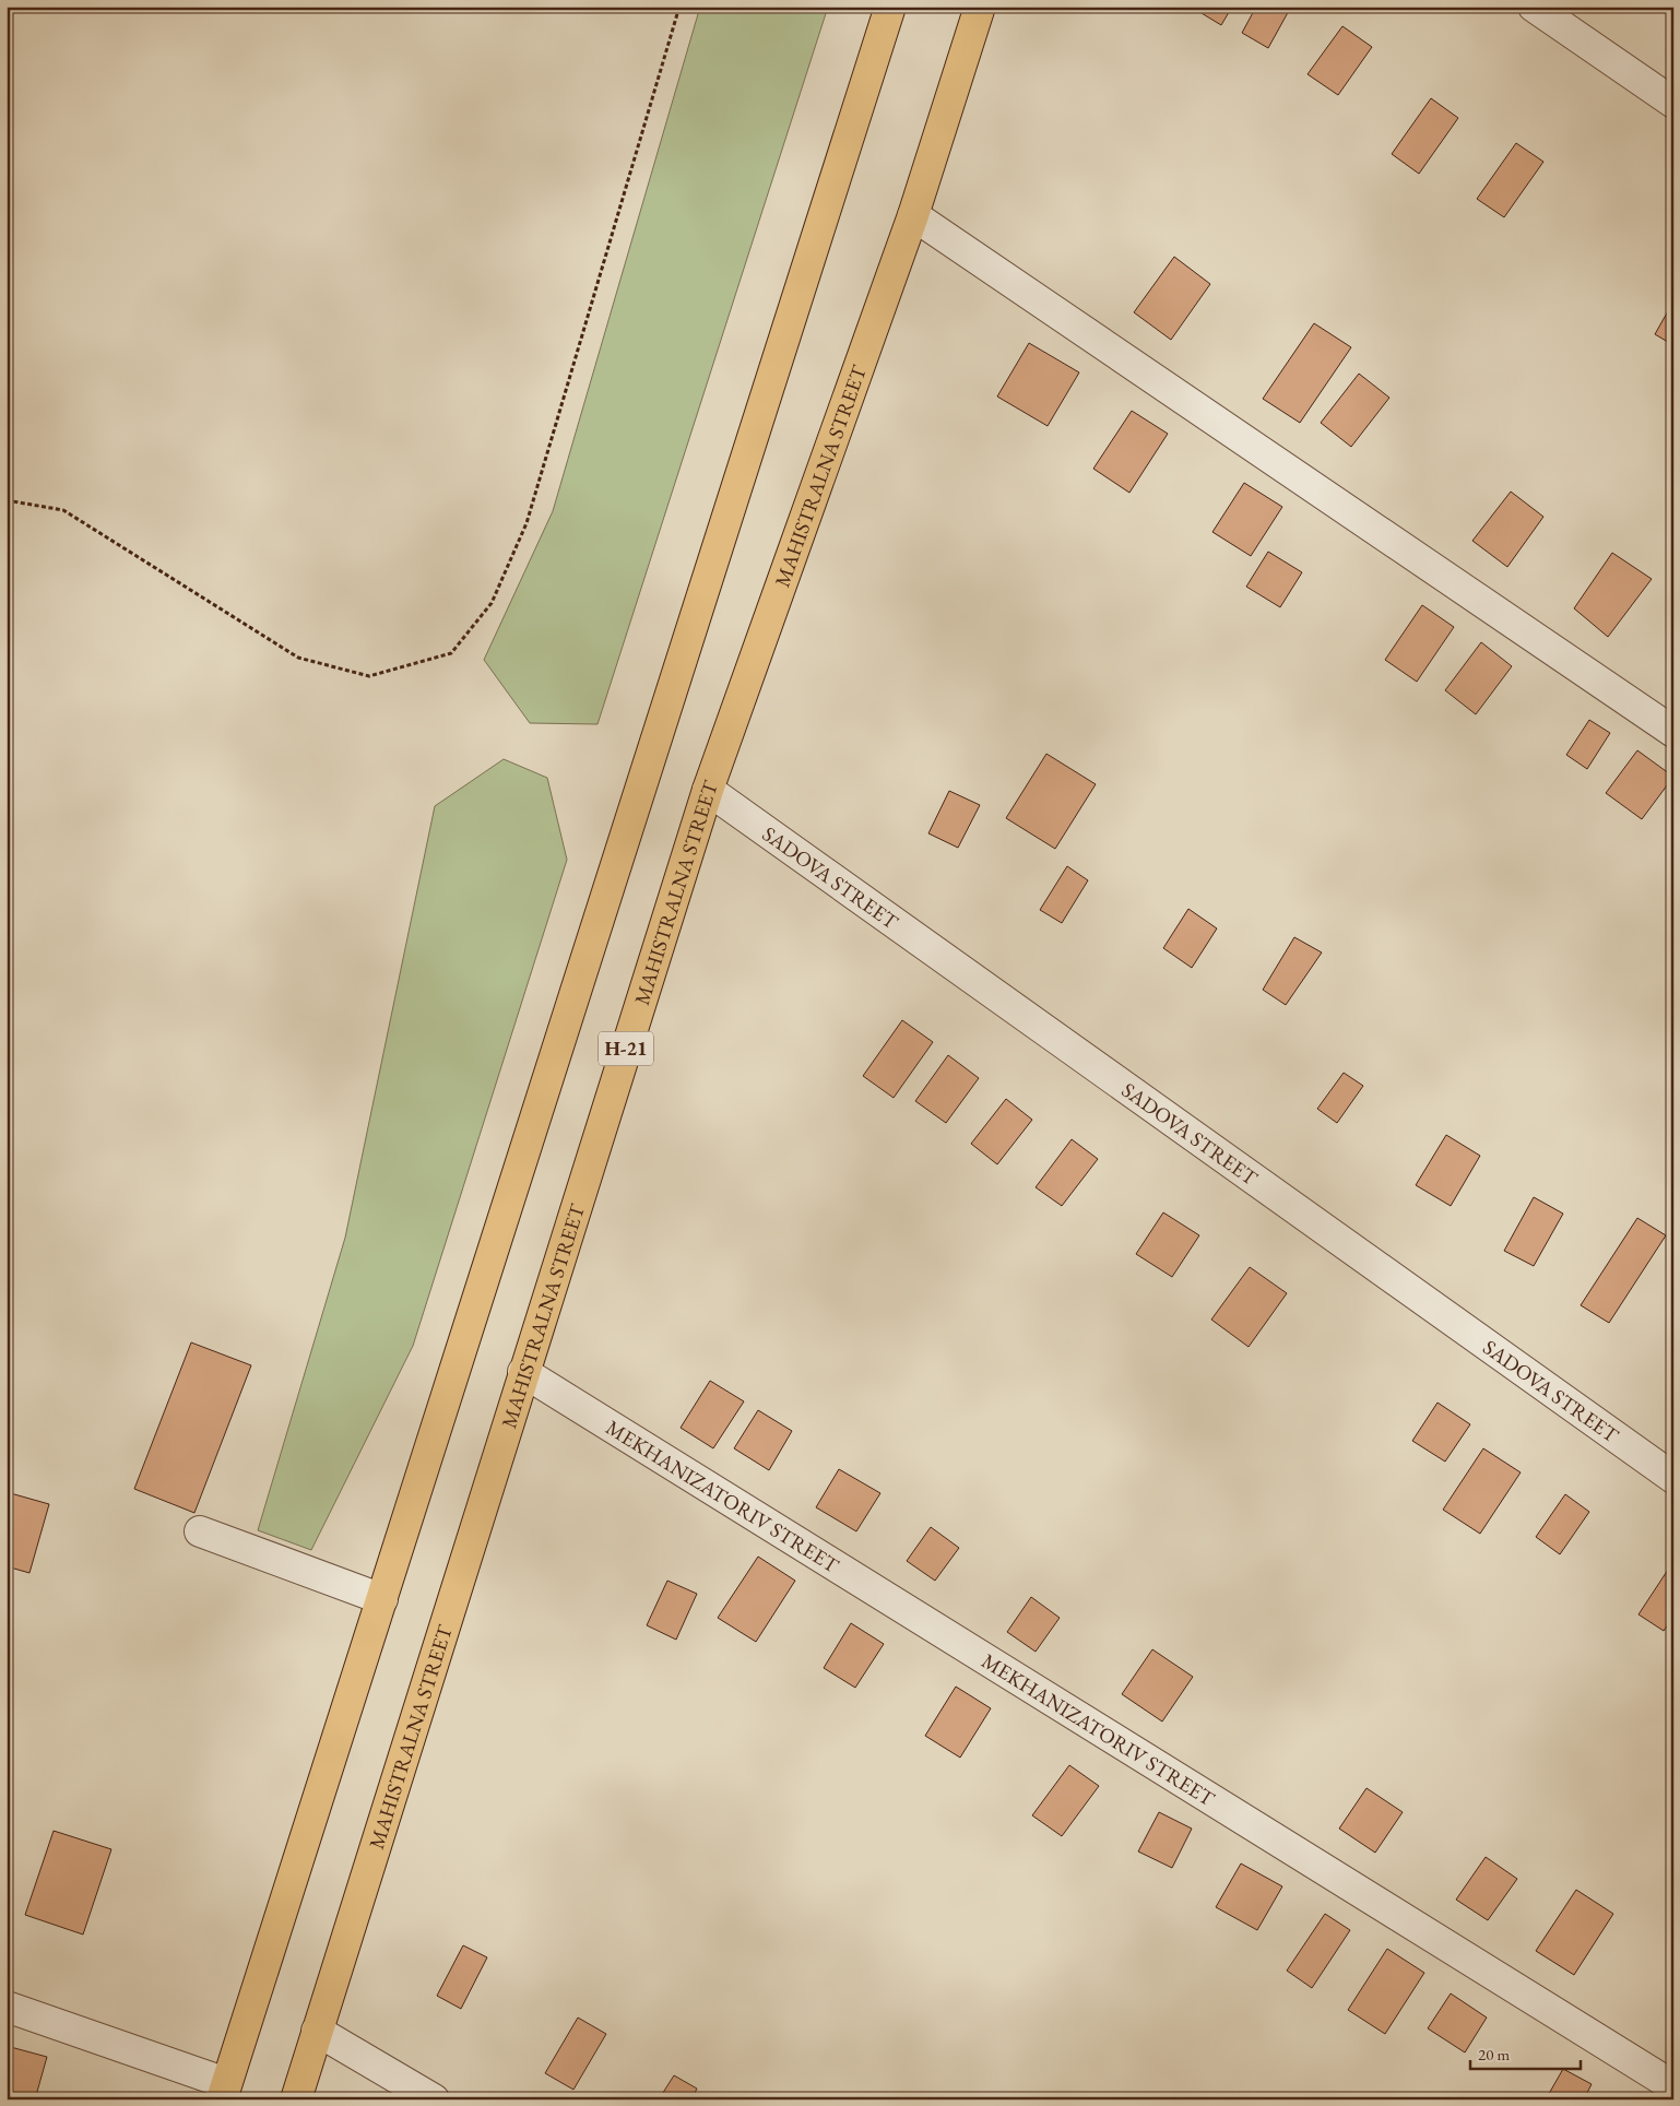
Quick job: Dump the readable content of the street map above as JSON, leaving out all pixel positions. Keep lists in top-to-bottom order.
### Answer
{
  "streets": {
    "main road": ["MAHISTRALNA STREET", "Н-21"],
    "street": ["SADOVA STREET", "MEKHANIZATORIV STREET"]
  },
  "crossings": [
    ["MAHISTRALNA STREET", "SADOVA STREET"],
    ["MAHISTRALNA STREET", "MEKHANIZATORIV STREET"]
  ],
  "scale_bar": "20 m"
}
